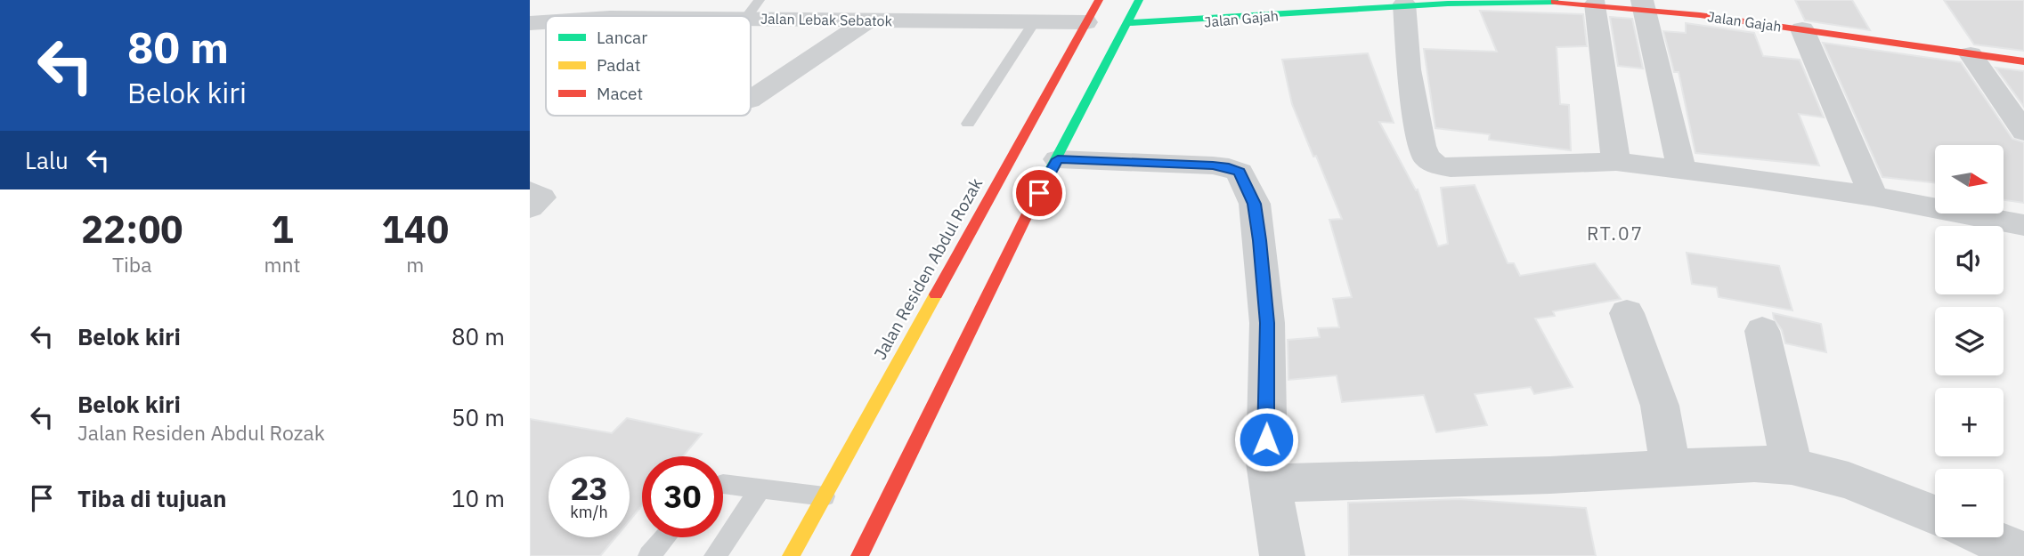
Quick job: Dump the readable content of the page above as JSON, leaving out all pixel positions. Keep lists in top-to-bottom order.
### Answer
{
  "streets": {
    "main road": ["Jalan Gajah", "Jalan Residen Abdul Rozak"],
    "street": ["Jalan Lebak Sebatok"]
  },
  "crossings": [
    ["Jalan Lebak Sebatok", "Jalan Residen Abdul Rozak"]
  ],
  "districts": ["RT.07"],
  "legend": ["Lancar", "Padat", "Macet"],
  "north": "right",
  "page": {
    "turn": ["80 m", "Belok kiri"],
    "then": "Lalu",
    "map_buttons": ["+", "−"],
    "eta": [
      "22:00",
      "Tiba",
      "1",
      "mnt",
      "140",
      "m"
    ],
    "list": [
      {
        "name": "Belok kiri",
        "value": "80 m"
      },
      {
        "name": "Belok kiri",
        "note": "Jalan Residen Abdul Rozak",
        "value": "50 m"
      },
      {
        "name": "Tiba di tujuan",
        "value": "10 m"
      }
    ],
    "speed": "23 km/h",
    "limit": "30"
  }
}
